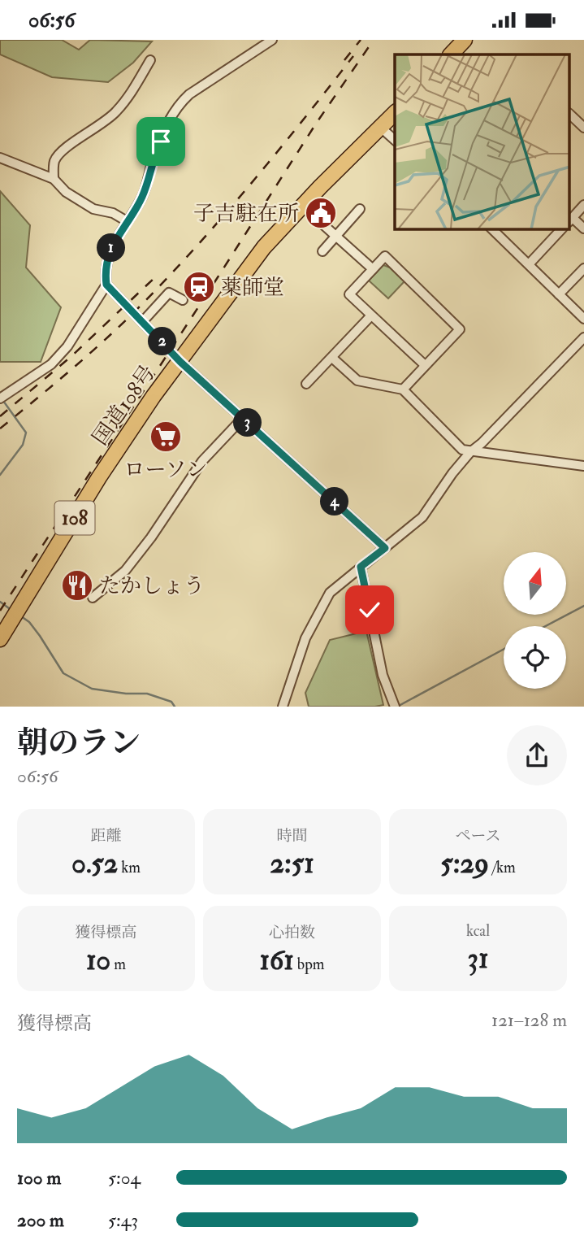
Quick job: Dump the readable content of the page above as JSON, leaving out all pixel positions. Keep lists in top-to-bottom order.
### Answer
{
  "streets": {
    "highway": ["国道108号", "108"]
  },
  "places": {
    "public building": ["子吉駐在所"],
    "station": ["薬師堂"],
    "supermarket": ["ローソン"],
    "restaurant": ["たかしょう"]
  },
  "north": "top",
  "page": {
    "status": "06:56",
    "pins": [
      "1",
      "2",
      "3",
      "4"
    ],
    "heading": ["朝のラン", "06:56"],
    "stats": [
      ["距離", "0.52 km"],
      ["時間", "2:51"],
      ["ペース", "5:29 /km"],
      ["獲得標高", "10 m"],
      ["心拍数", "161 bpm"],
      ["kcal", "31"]
    ],
    "chart": ["獲得標高", "121–128 m"],
    "list": [
      {
        "name": "100 m",
        "note": "5:04"
      },
      {
        "name": "200 m",
        "note": "5:43"
      }
    ]
  }
}
